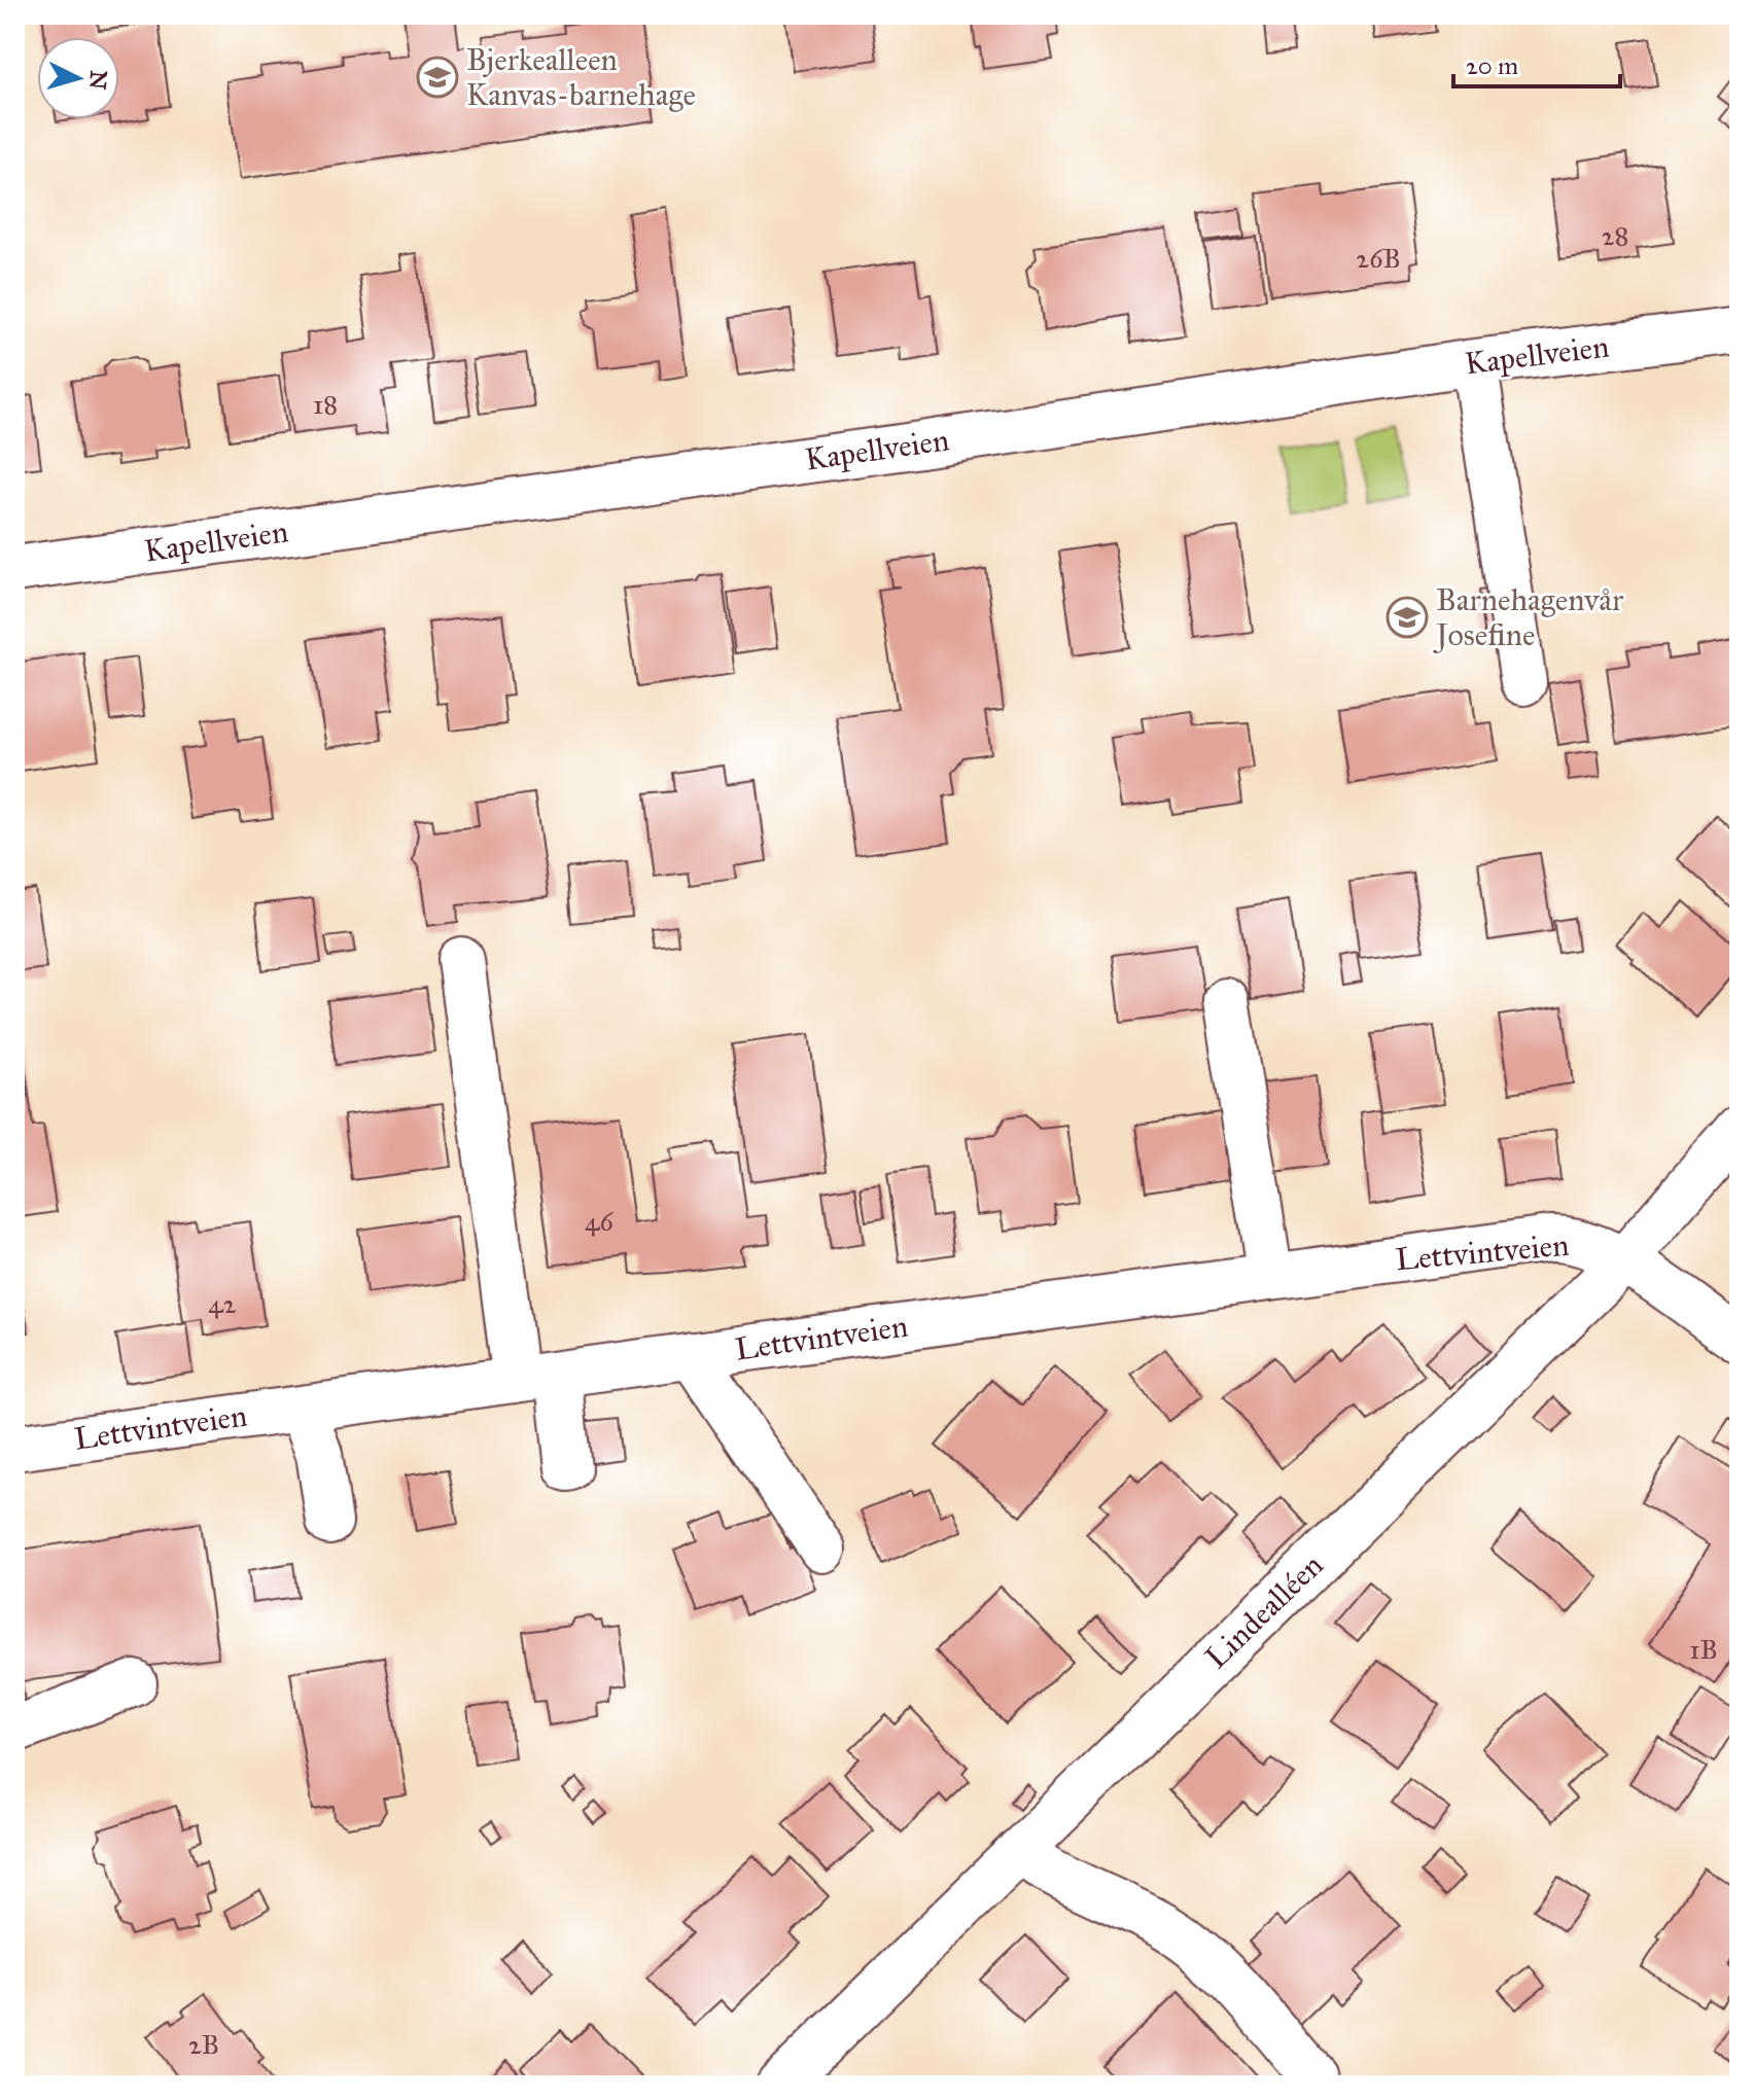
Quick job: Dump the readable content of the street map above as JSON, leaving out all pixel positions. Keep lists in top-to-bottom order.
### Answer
{
  "streets": {
    "street": ["Kapellveien", "Lettvintveien", "Lindealléen"]
  },
  "crossings": [
    ["Lettvintveien", "Lindealléen"]
  ],
  "places": {
    "school or university": ["Bjerkealleen Kanvas-barnehage", "Barnehagenvår Josefine"]
  },
  "house_numbers": [
    "28",
    "26B",
    "18",
    "46",
    "42",
    "1B",
    "2B"
  ],
  "scale_bar": "20 m",
  "north": "right"
}
